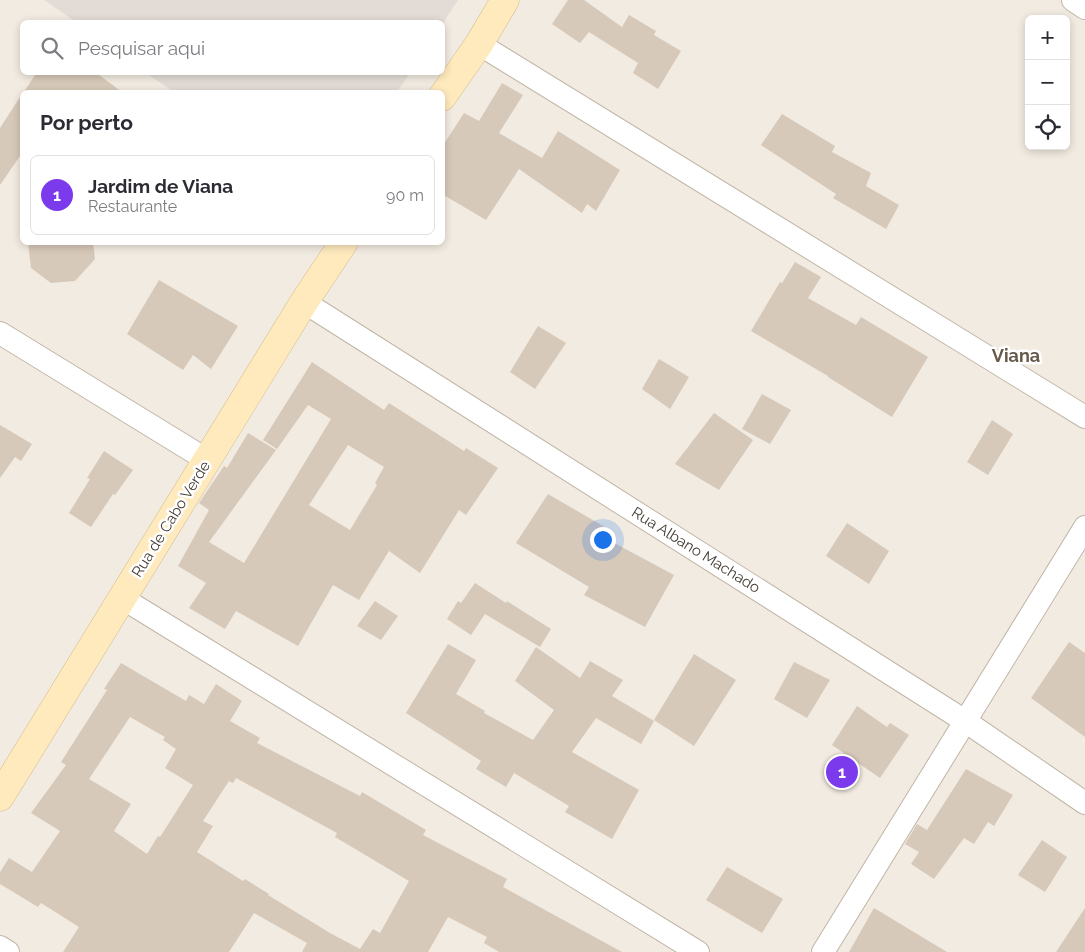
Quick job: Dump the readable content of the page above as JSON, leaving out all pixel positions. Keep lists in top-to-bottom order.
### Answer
{
  "streets": {
    "main road": ["Rua de Cabo Verde"],
    "street": ["Rua Albano Machado"]
  },
  "crossings": [
    ["Rua de Cabo Verde", "Rua Albano Machado"]
  ],
  "districts": ["Viana"],
  "page": {
    "map_buttons": ["+", "−"],
    "search": "Pesquisar aqui",
    "heading": "Por perto",
    "list": [
      {
        "mark": "1",
        "name": "Jardim de Viana",
        "note": "Restaurante",
        "value": "90 m"
      }
    ],
    "pins": "1"
  }
}
